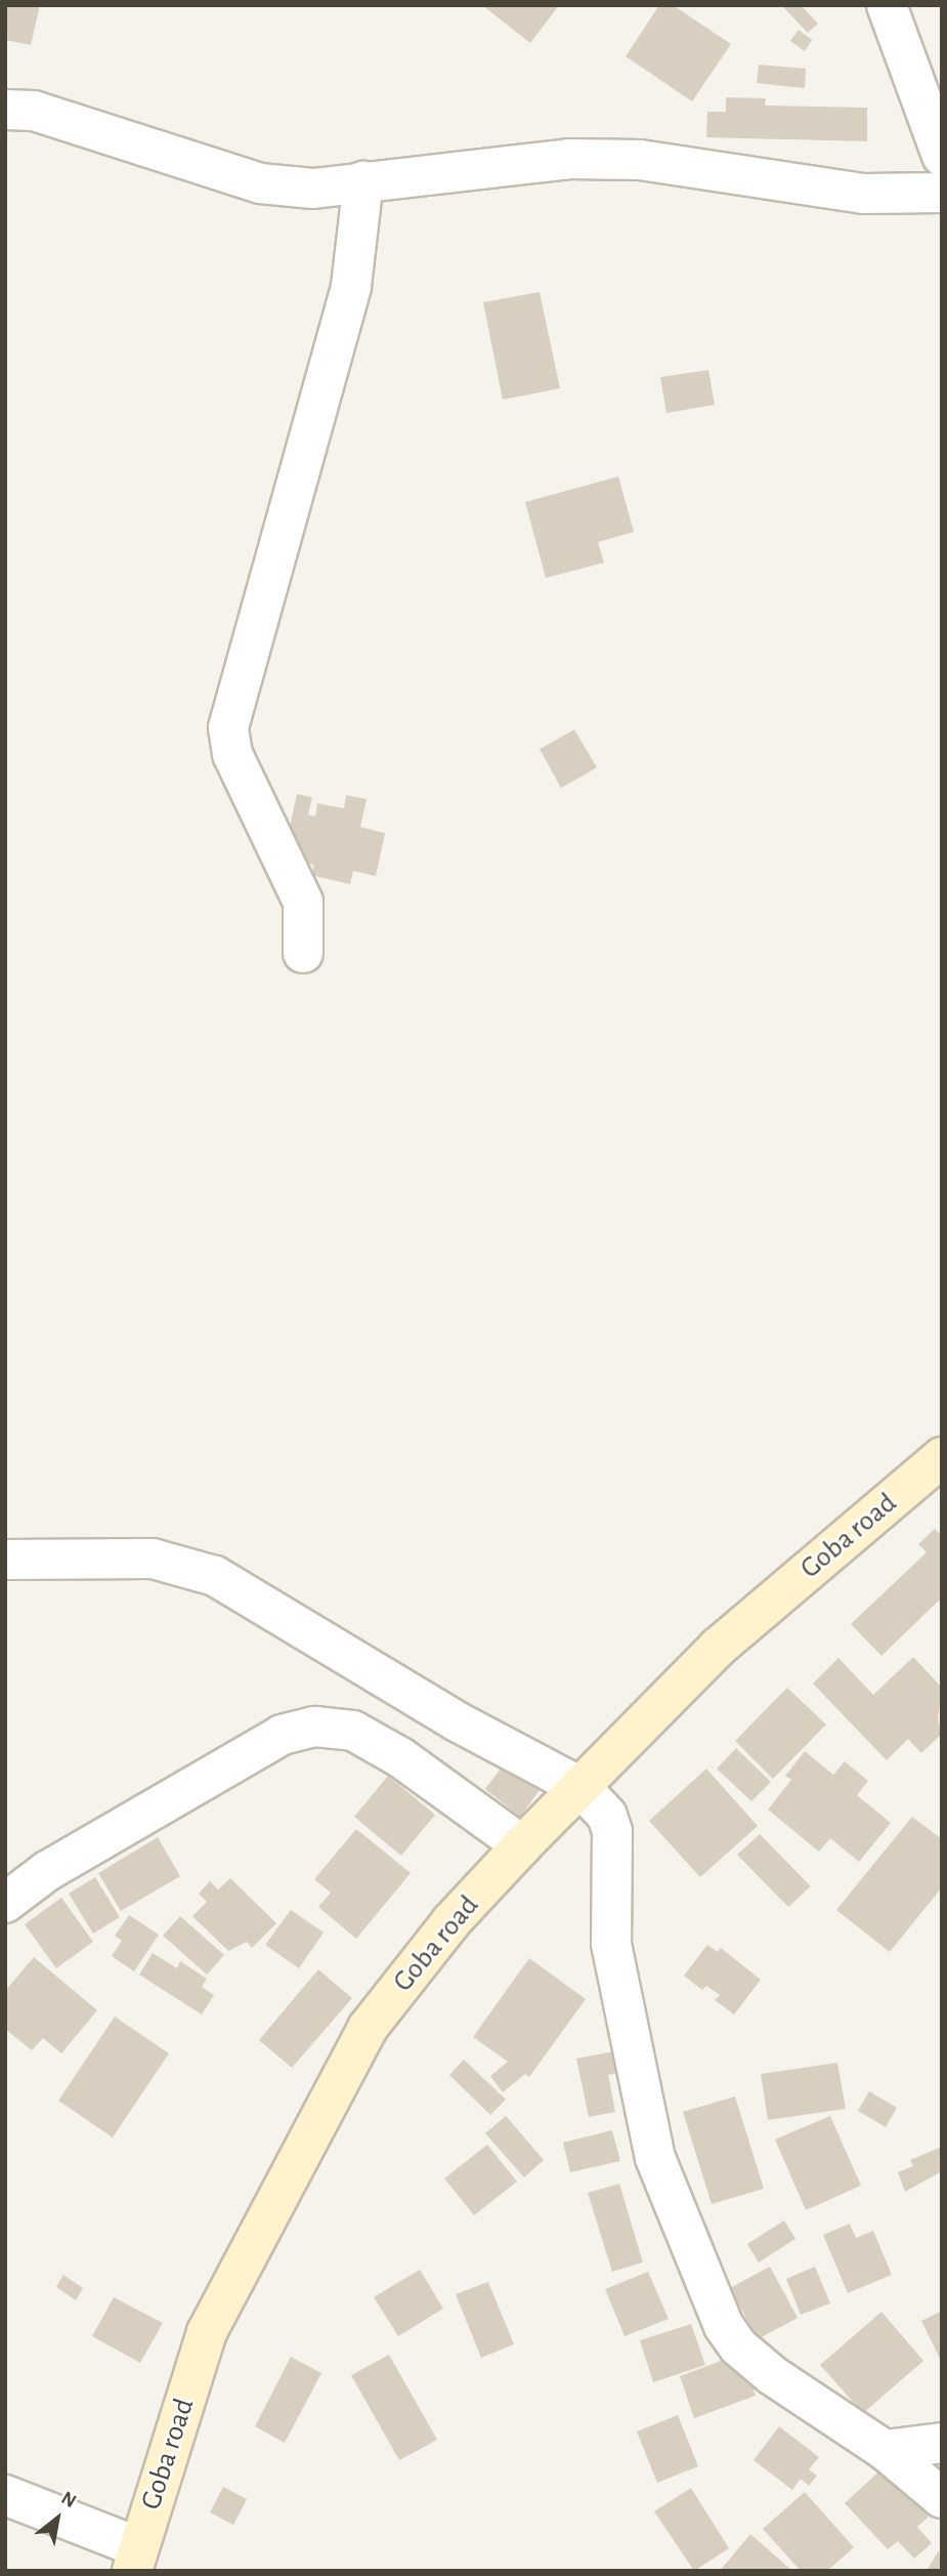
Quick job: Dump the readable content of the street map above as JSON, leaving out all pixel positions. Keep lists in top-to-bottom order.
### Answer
{
  "streets": {
    "main road": ["Goba road"]
  },
  "north": "top right"
}
